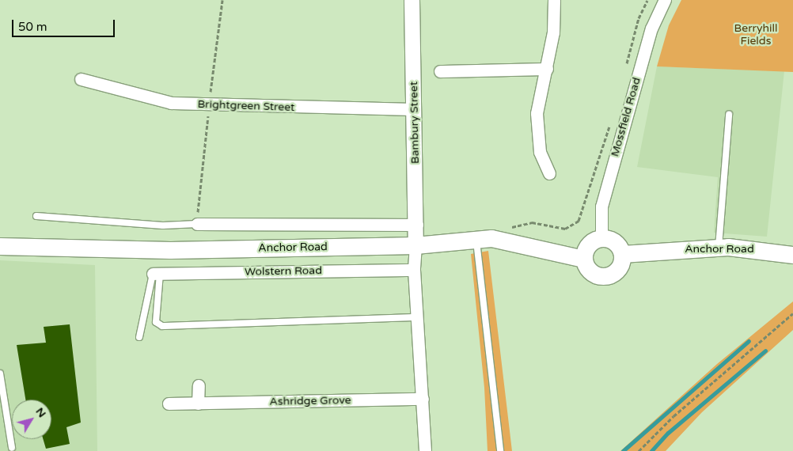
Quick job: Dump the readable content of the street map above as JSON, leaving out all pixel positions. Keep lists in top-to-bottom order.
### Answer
{
  "streets": {
    "main road": ["Anchor Road"],
    "street": [
      "Brightgreen Street",
      "Mossfield Road",
      "Bambury Street",
      "Wolstern Road",
      "Ashridge Grove"
    ]
  },
  "crossings": [
    ["Brightgreen Street", "Bambury Street"],
    ["Mossfield Road", "Anchor Road"],
    ["Bambury Street", "Anchor Road"]
  ],
  "parks": ["Berryhill Fields"],
  "scale_bar": "50 m",
  "north": "top right"
}
